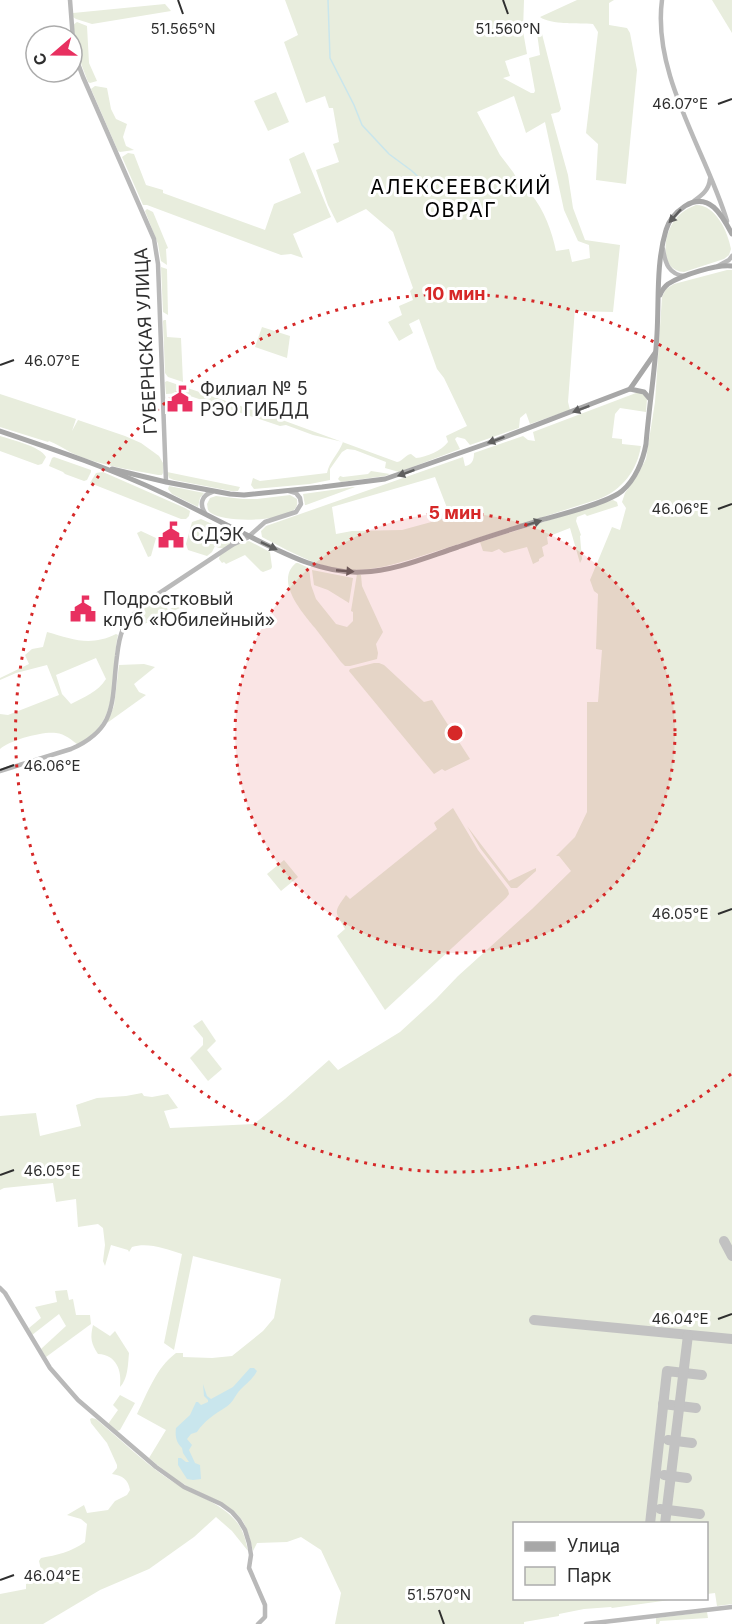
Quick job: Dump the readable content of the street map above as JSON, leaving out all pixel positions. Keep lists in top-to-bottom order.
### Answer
{
  "streets": {
    "street": ["ГУБЕРНСКАЯ УЛИЦА"]
  },
  "districts": ["АЛЕКСЕЕВСКИЙ ОВРАГ"],
  "places": {
    "public building": ["Филиал № 5 РЭО ГИБДД", "СДЭК", "Подростковый клуб «Юбилейный»"]
  },
  "legend": ["Улица", "Парк"],
  "north": "left",
  "coordinates": [
    "51.565°N",
    "51.560°N",
    "46.07°E",
    "46.06°E",
    "46.05°E",
    "46.04°E",
    "51.570°N"
  ],
  "rings": ["10 мин", "5 мин"]
}
